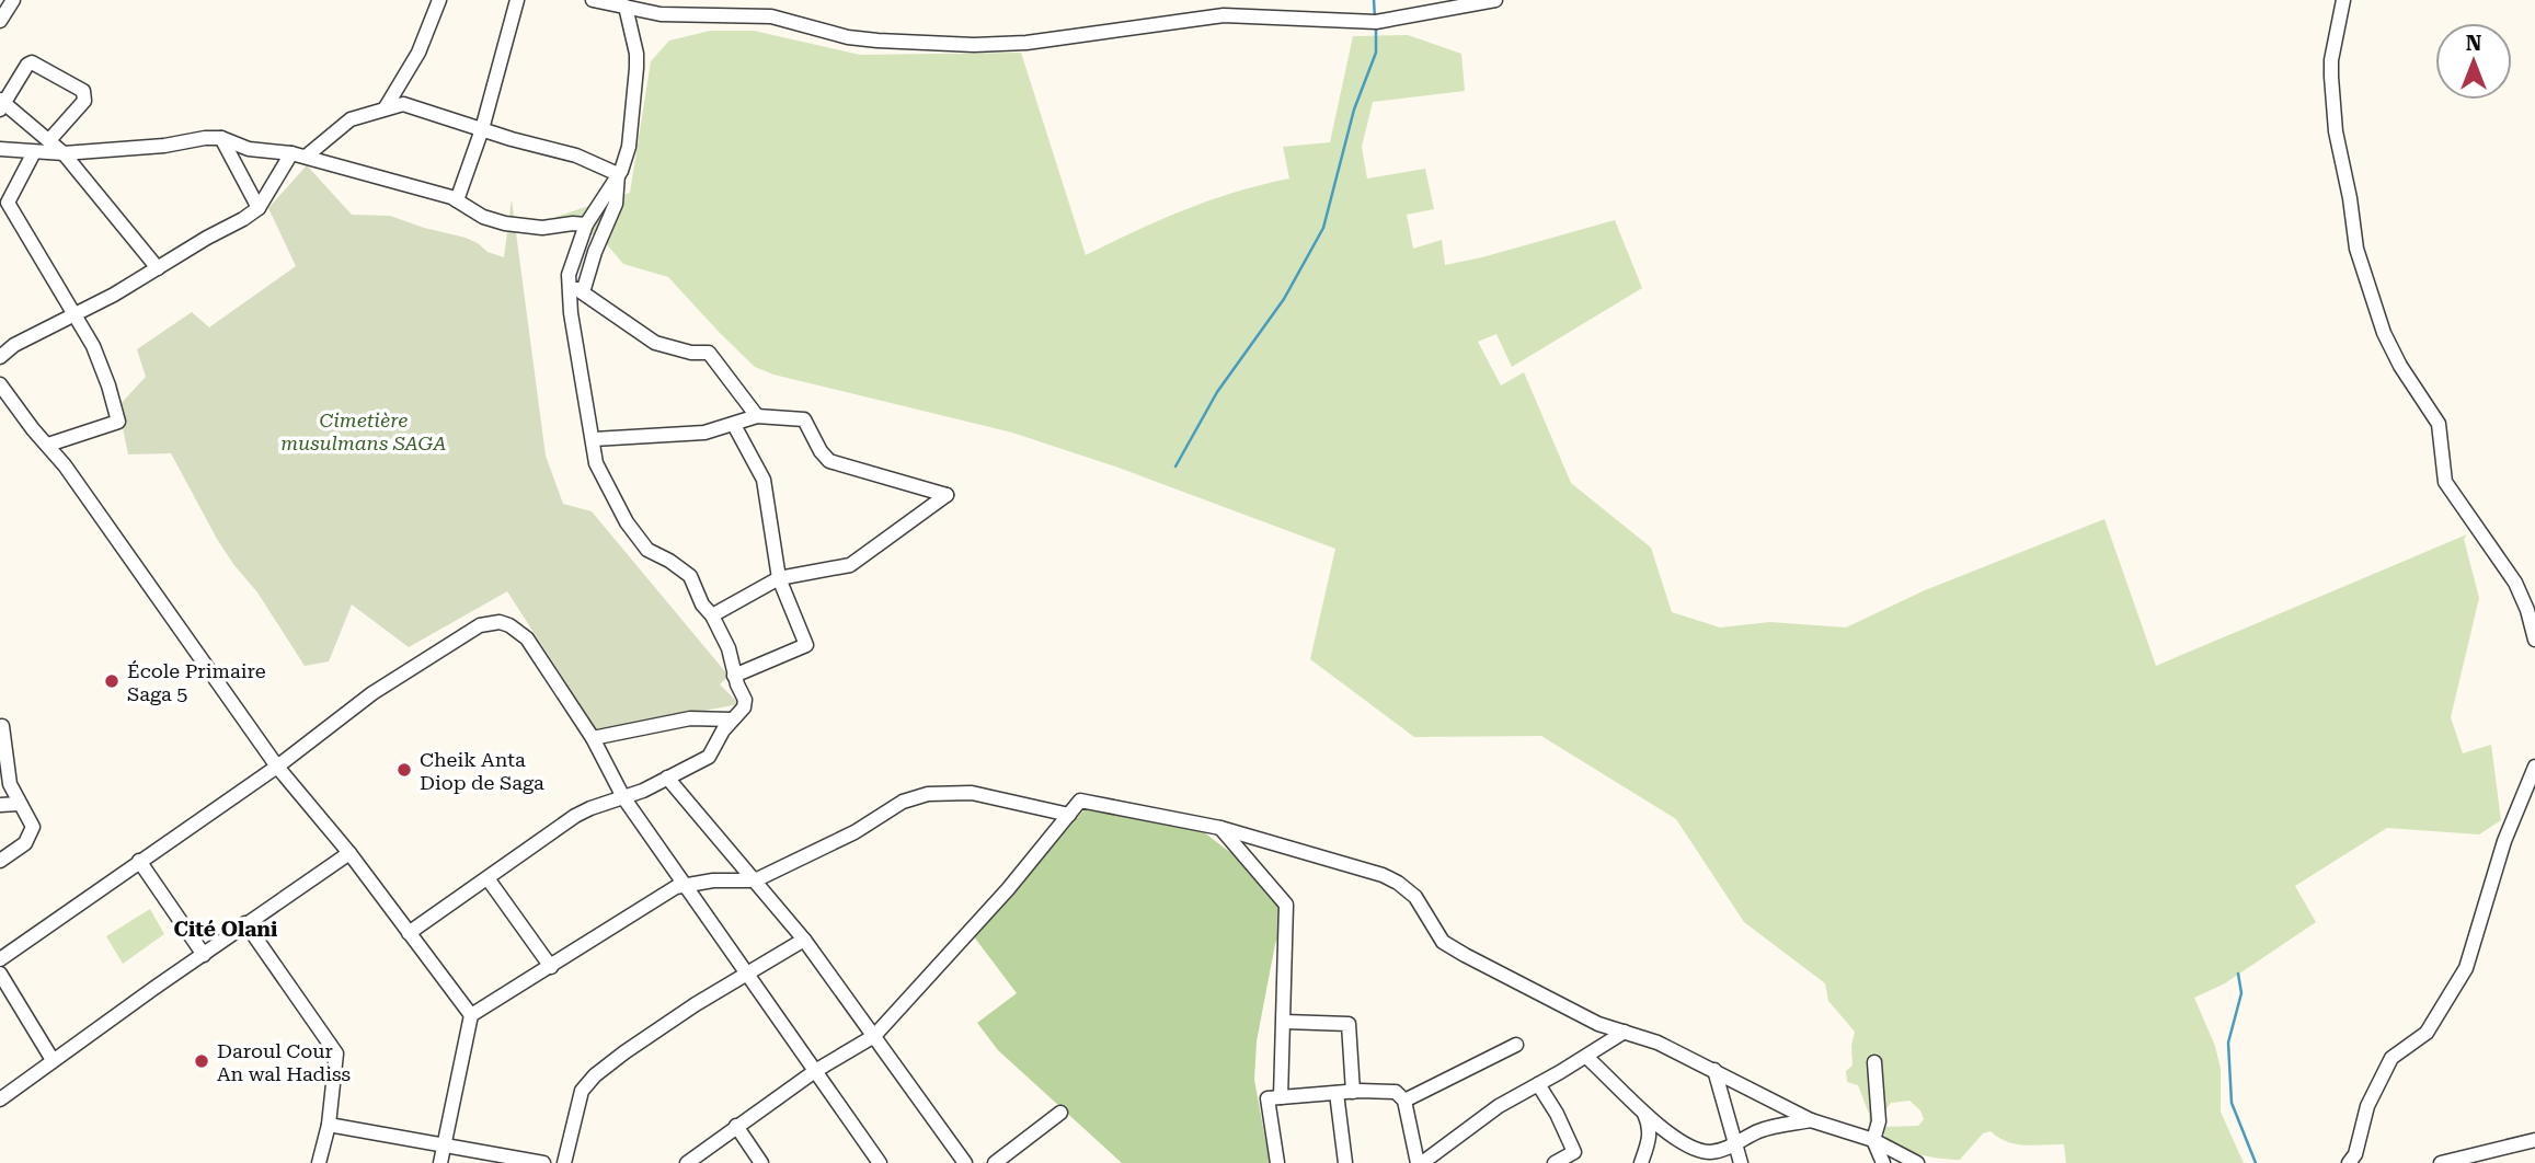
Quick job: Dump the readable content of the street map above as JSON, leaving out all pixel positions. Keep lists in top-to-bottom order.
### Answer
{
  "districts": ["Cité Olani"],
  "parks": ["Cimetière musulmans SAGA"],
  "places": ["École Primaire Saga 5", "Cheik Anta Diop de Saga", "Daroul Cour An wal Hadiss"],
  "north": "top"
}
